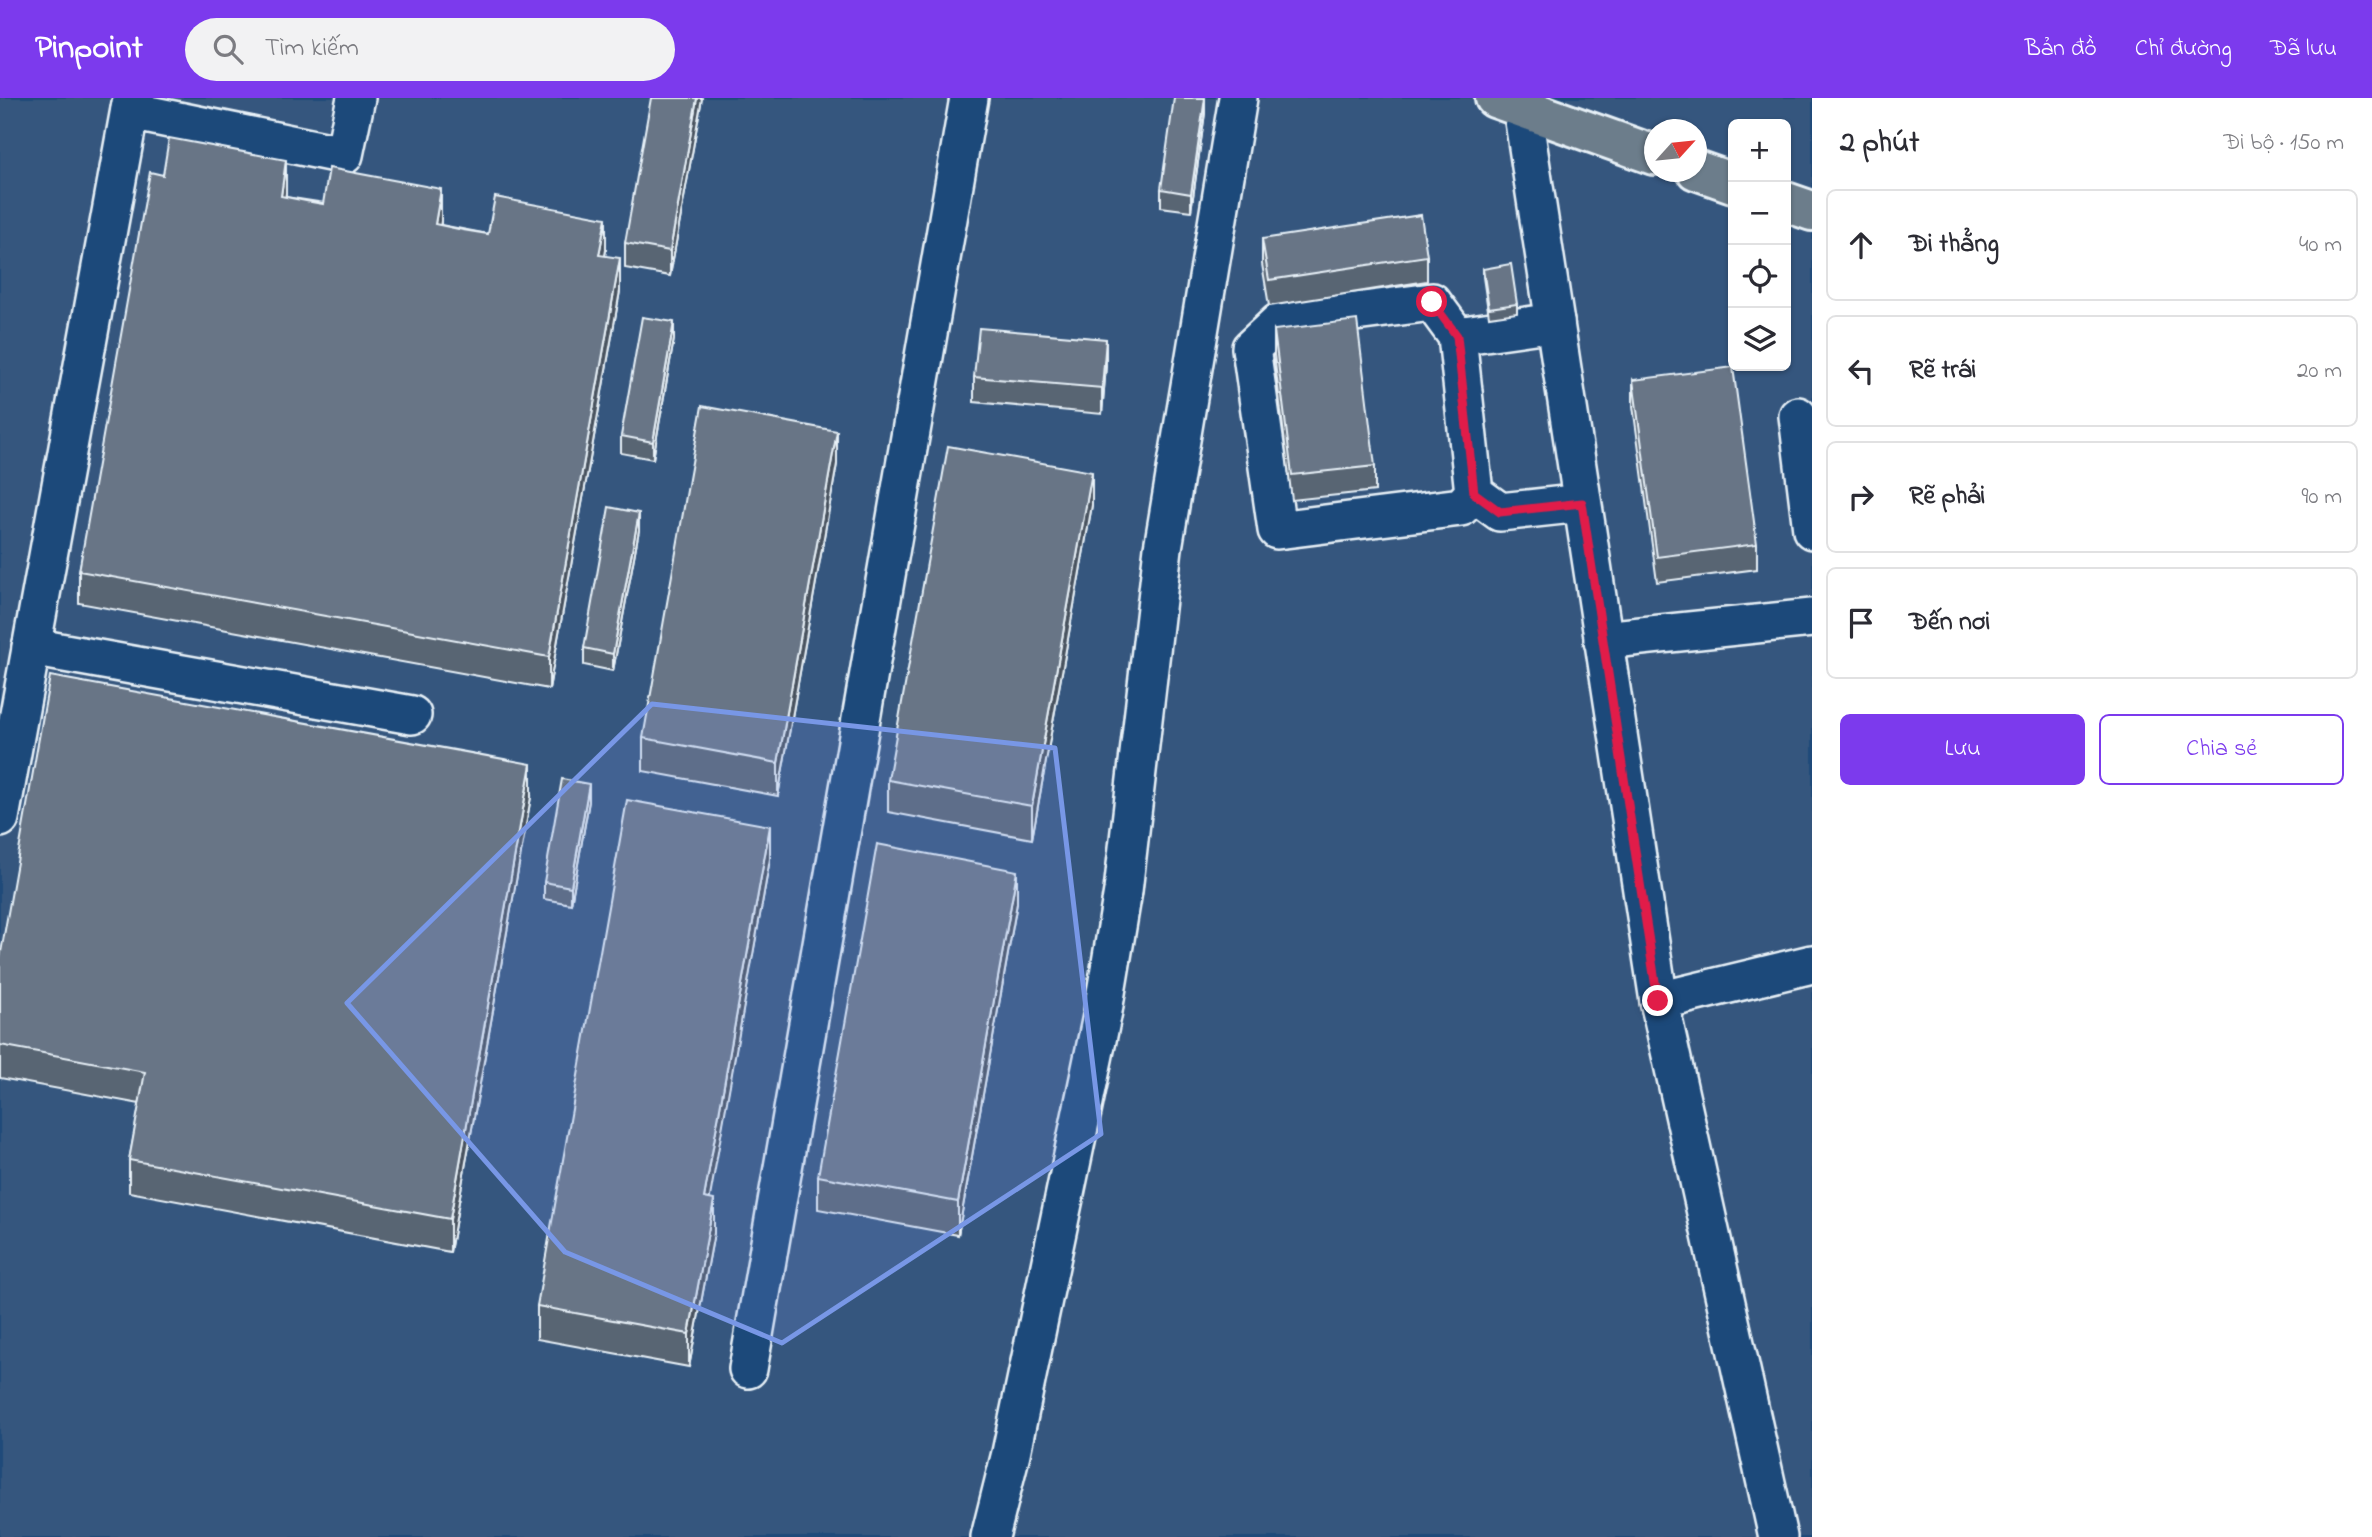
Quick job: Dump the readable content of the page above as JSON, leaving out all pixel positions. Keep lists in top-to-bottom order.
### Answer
{
  "north": "top right",
  "page": {
    "header": "Pinpoint",
    "search": "Tìm kiếm",
    "nav": ["Bản đồ", "Chỉ đường", "Đã lưu"],
    "heading": ["2 phút", "Đi bộ · 150 m"],
    "map_buttons": ["+", "−"],
    "list": [
      ["Đi thẳng", "40 m"],
      ["Rẽ trái", "20 m"],
      ["Rẽ phải", "90 m"],
      "Đến nơi"
    ],
    "buttons": ["Lưu", "Chia sẻ"]
  }
}
